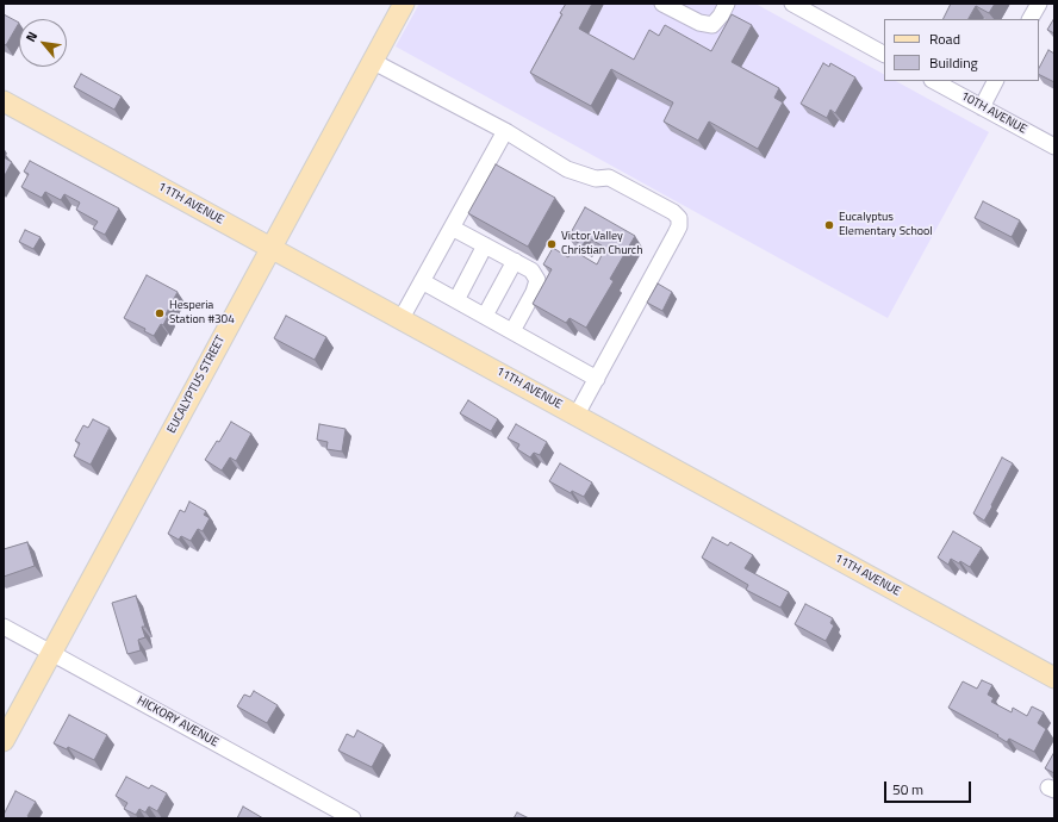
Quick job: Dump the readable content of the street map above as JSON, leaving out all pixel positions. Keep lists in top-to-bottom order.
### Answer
{
  "streets": {
    "main road": ["11TH AVENUE", "EUCALYPTUS STREET"],
    "street": ["10TH AVENUE", "HICKORY AVENUE"]
  },
  "crossings": [
    ["11TH AVENUE", "EUCALYPTUS STREET"],
    ["EUCALYPTUS STREET", "HICKORY AVENUE"]
  ],
  "places": ["Eucalyptus Elementary School", "Victor Valley Christian Church", "Hesperia Station #304"],
  "legend": ["Road", "Building"],
  "scale_bar": "50 m",
  "north": "top left"
}
